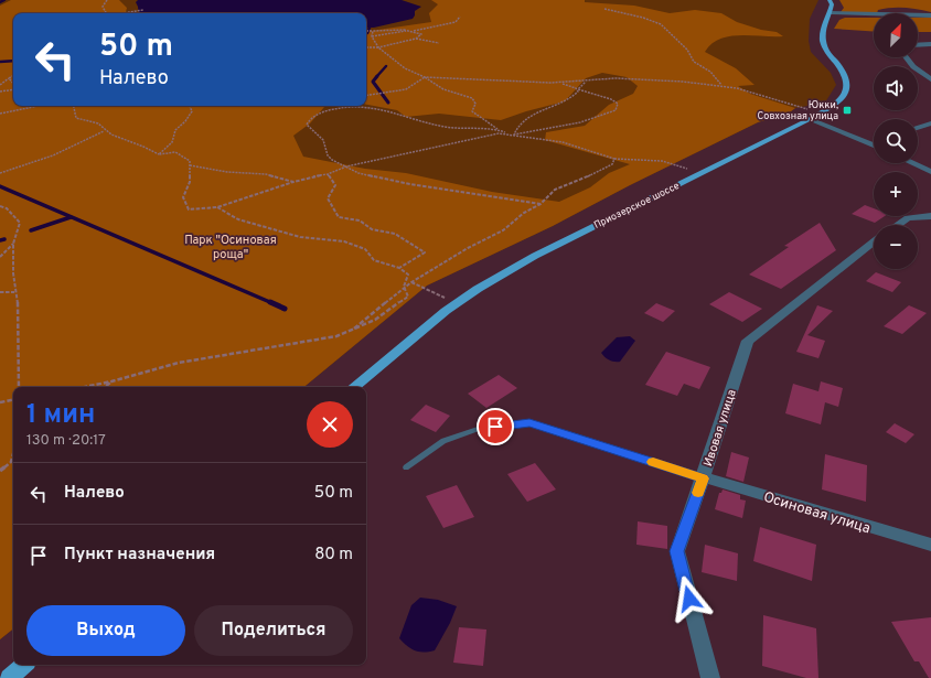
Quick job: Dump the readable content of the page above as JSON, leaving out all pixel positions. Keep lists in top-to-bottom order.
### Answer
{
  "streets": {
    "main road": ["Приозерское шоссе"],
    "street": ["Ивовая улица", "Осиновая улица"]
  },
  "crossings": [
    ["Ивовая улица", "Осиновая улица"]
  ],
  "parks": ["Парк \"Осиновая роща\""],
  "places": {
    "transit": ["Юкки, Совхозная улица"]
  },
  "north": "top right",
  "page": {
    "map_buttons": ["+", "−"],
    "turn": ["50 m", "Налево"],
    "heading": ["1 мин", "130 m · 20:17"],
    "list": [
      {
        "name": "Налево",
        "value": "50 m"
      },
      {
        "name": "Пункт назначения",
        "value": "80 m"
      }
    ],
    "buttons": ["Выход", "Поделиться"]
  }
}
